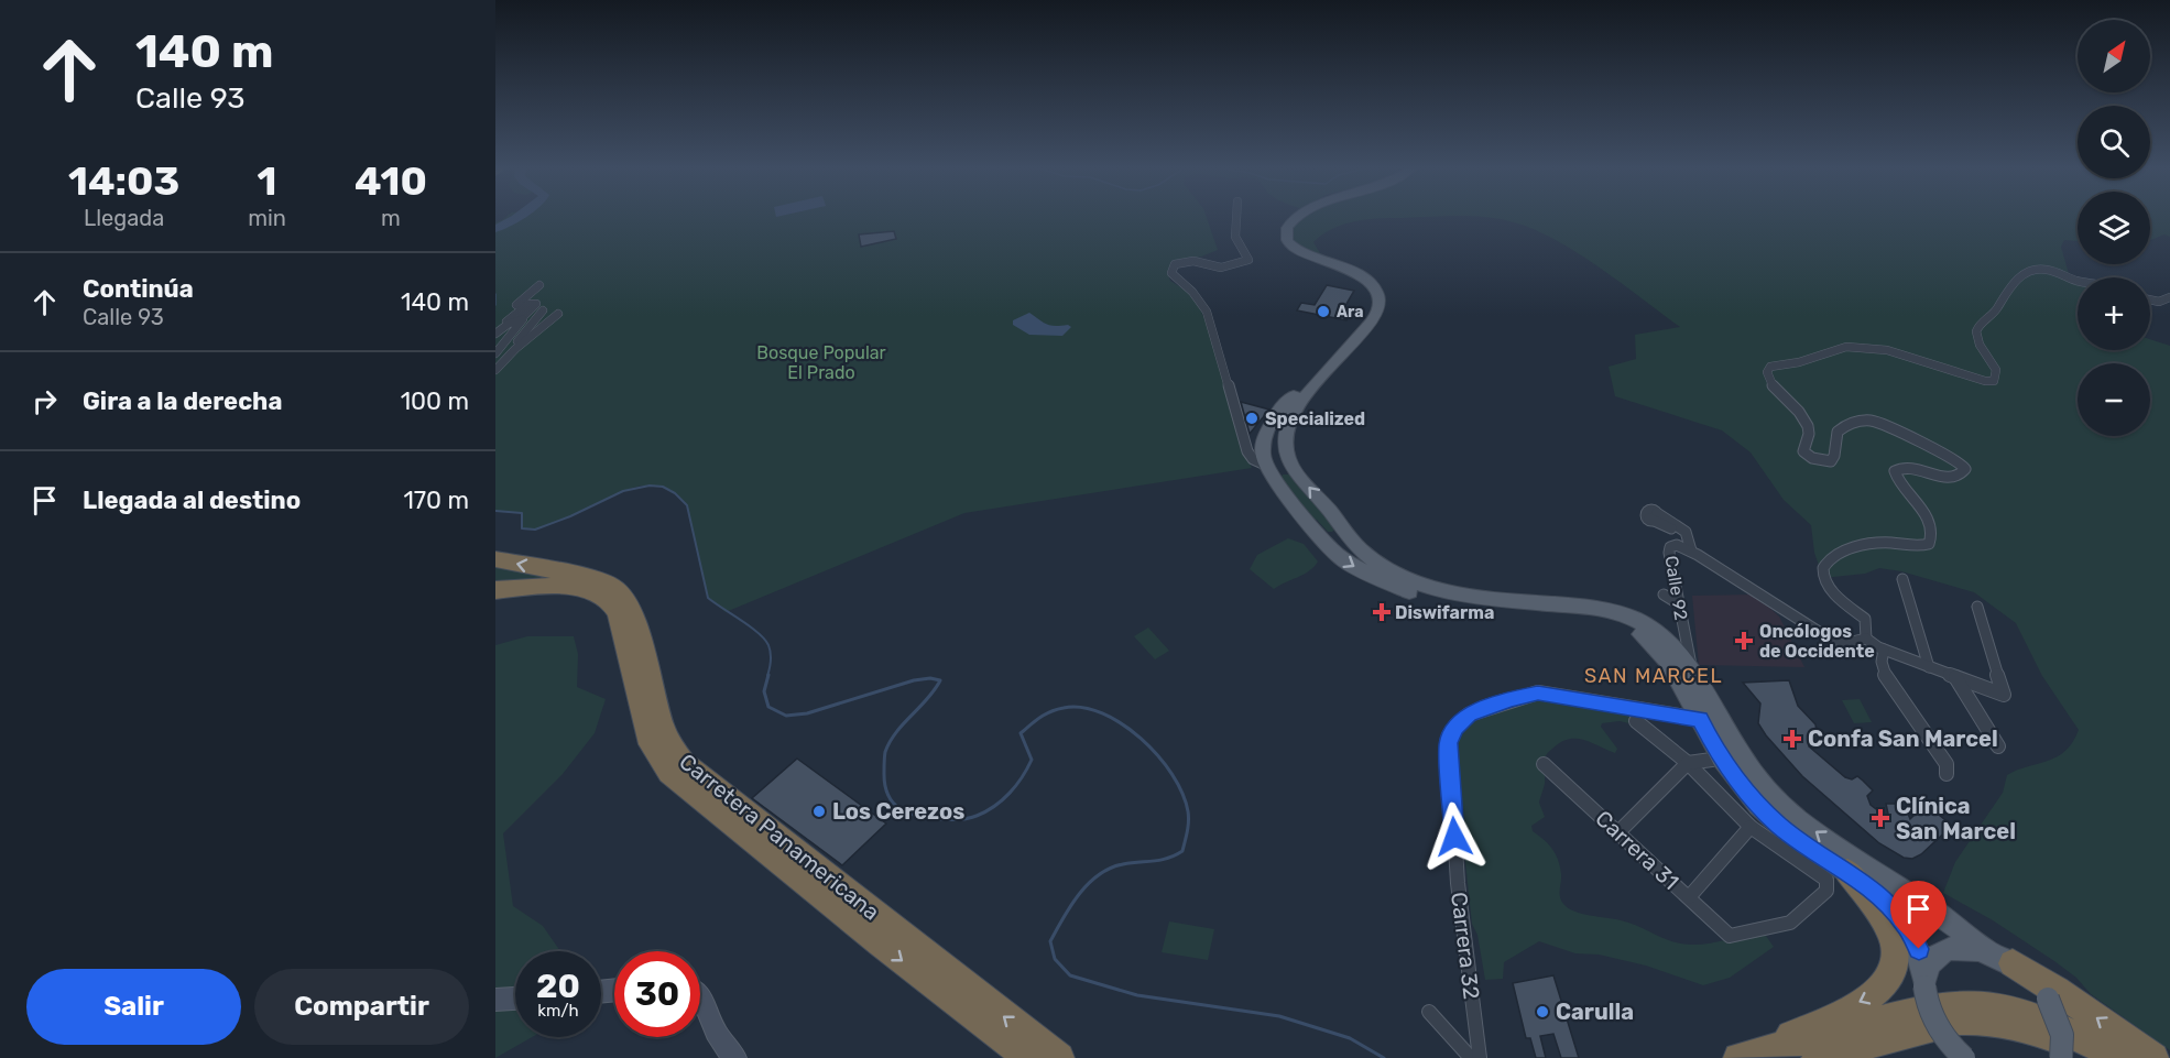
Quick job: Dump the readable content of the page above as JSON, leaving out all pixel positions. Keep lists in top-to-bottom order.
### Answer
{
  "streets": {
    "highway": ["Carretera Panamericana"],
    "street": ["Calle 92", "Carrera 31", "Carrera 32"]
  },
  "districts": ["SAN MARCEL"],
  "parks": ["Bosque Popular El Prado"],
  "places": {
    "other": [
      "Ara",
      "Specialized",
      "Los Cerezos",
      "Carulla"
    ],
    "health": [
      "Diswifarma",
      "Oncólogos de Occidente",
      "Confa San Marcel",
      "Clínica San Marcel"
    ]
  },
  "north": "top right",
  "page": {
    "turn": ["140 m", "Calle 93"],
    "map_buttons": ["+", "−"],
    "eta": [
      "14:03",
      "Llegada",
      "1",
      "min",
      "410",
      "m"
    ],
    "list": [
      {
        "name": "Continúa",
        "note": "Calle 93",
        "value": "140 m"
      },
      {
        "name": "Gira a la derecha",
        "value": "100 m"
      },
      {
        "name": "Llegada al destino",
        "value": "170 m"
      }
    ],
    "speed": "20 km/h",
    "limit": "30",
    "buttons": ["Salir", "Compartir"]
  }
}
